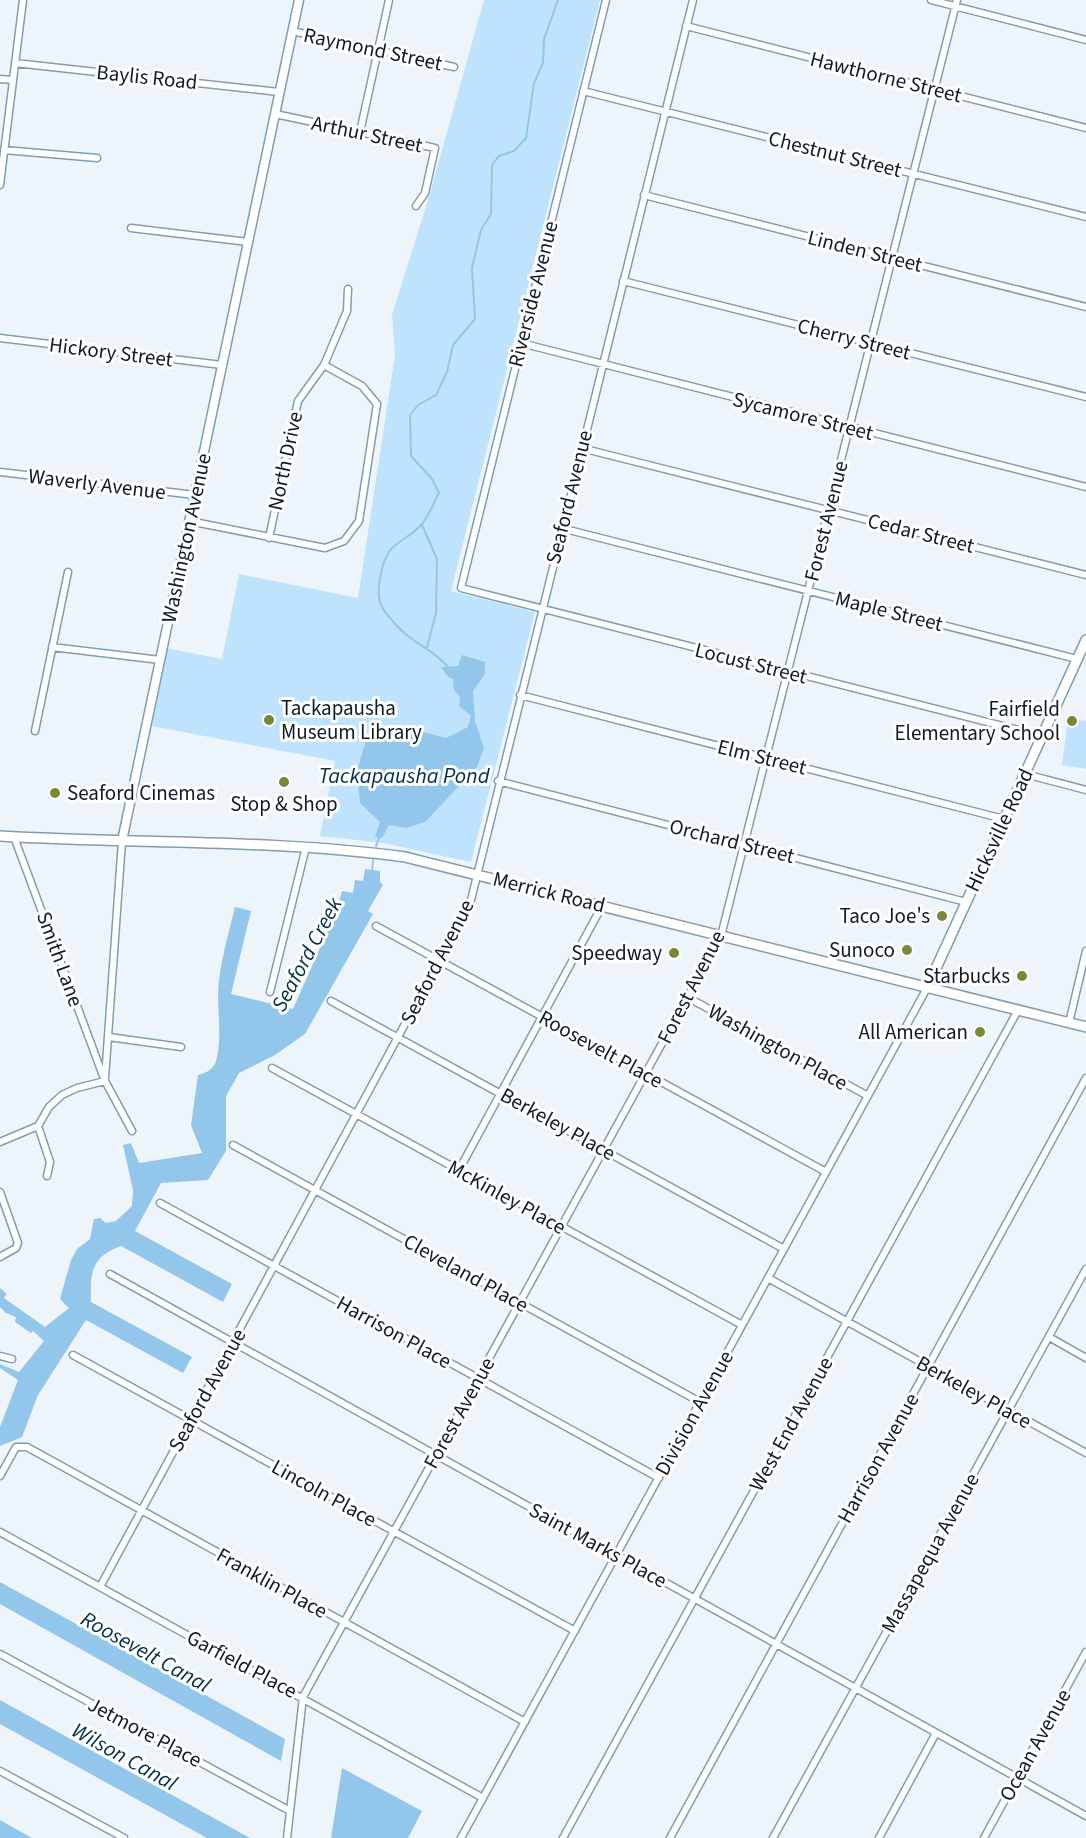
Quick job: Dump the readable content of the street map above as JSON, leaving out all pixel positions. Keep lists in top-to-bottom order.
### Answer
{
  "streets": {
    "main road": ["Hicksville Road", "Merrick Road"],
    "street": [
      "Raymond Street",
      "Baylis Road",
      "Hawthorne Street",
      "Arthur Street",
      "Chestnut Street",
      "Linden Street",
      "Riverside Avenue",
      "Cherry Street",
      "Hickory Street",
      "Sycamore Street",
      "North Drive",
      "Waverly Avenue",
      "Seaford Avenue",
      "Forest Avenue",
      "Cedar Street",
      "Washington Avenue",
      "Maple Street",
      "Locust Street",
      "Elm Street",
      "Orchard Street",
      "Smith Lane",
      "Washington Place",
      "Roosevelt Place",
      "Berkeley Place",
      "McKinley Place",
      "Cleveland Place",
      "Harrison Place",
      "Division Avenue",
      "West End Avenue",
      "Harrison Avenue",
      "Lincoln Place",
      "Saint Marks Place",
      "Massapequa Avenue",
      "Franklin Place",
      "Garfield Place",
      "Jetmore Place",
      "Ocean Avenue"
    ]
  },
  "crossings": [
    ["Raymond Street", "Washington Avenue"],
    ["Baylis Road", "Washington Avenue"],
    ["Hawthorne Street", "Seaford Avenue"],
    ["Hawthorne Street", "Forest Avenue"],
    ["Arthur Street", "Washington Avenue"],
    ["Chestnut Street", "Riverside Avenue"],
    ["Chestnut Street", "Seaford Avenue"],
    ["Chestnut Street", "Forest Avenue"],
    ["Linden Street", "Seaford Avenue"],
    ["Linden Street", "Forest Avenue"],
    ["Riverside Avenue", "Sycamore Street"],
    ["Riverside Avenue", "Locust Street"],
    ["Cherry Street", "Seaford Avenue"],
    ["Cherry Street", "Forest Avenue"],
    ["Hickory Street", "Washington Avenue"],
    ["Sycamore Street", "Seaford Avenue"],
    ["Sycamore Street", "Forest Avenue"],
    ["Waverly Avenue", "Washington Avenue"],
    ["Seaford Avenue", "Cedar Street"],
    ["Seaford Avenue", "Maple Street"],
    ["Seaford Avenue", "Locust Street"],
    ["Seaford Avenue", "Elm Street"],
    ["Seaford Avenue", "Orchard Street"],
    ["Seaford Avenue", "Merrick Road"],
    ["Seaford Avenue", "Roosevelt Place"],
    ["Seaford Avenue", "Berkeley Place"],
    ["Seaford Avenue", "McKinley Place"],
    ["Seaford Avenue", "Cleveland Place"],
    ["Seaford Avenue", "Harrison Place"],
    ["Seaford Avenue", "Lincoln Place"],
    ["Seaford Avenue", "Saint Marks Place"],
    ["Seaford Avenue", "Franklin Place"],
    ["Seaford Avenue", "Garfield Place"],
    ["Forest Avenue", "Cedar Street"],
    ["Forest Avenue", "Maple Street"],
    ["Forest Avenue", "Locust Street"],
    ["Forest Avenue", "Elm Street"],
    ["Forest Avenue", "Orchard Street"],
    ["Forest Avenue", "Merrick Road"],
    ["Forest Avenue", "Washington Place"],
    ["Forest Avenue", "Roosevelt Place"],
    ["Forest Avenue", "Berkeley Place"],
    ["Forest Avenue", "McKinley Place"],
    ["Forest Avenue", "Cleveland Place"],
    ["Forest Avenue", "Harrison Place"],
    ["Forest Avenue", "Lincoln Place"],
    ["Forest Avenue", "Saint Marks Place"],
    ["Forest Avenue", "Franklin Place"],
    ["Forest Avenue", "Garfield Place"],
    ["Forest Avenue", "Jetmore Place"],
    ["Washington Avenue", "Merrick Road"],
    ["Washington Avenue", "Smith Lane"],
    ["Maple Street", "Hicksville Road"],
    ["Locust Street", "Hicksville Road"],
    ["Elm Street", "Hicksville Road"],
    ["Hicksville Road", "Orchard Street"],
    ["Hicksville Road", "Merrick Road"],
    ["Hicksville Road", "Division Avenue"],
    ["Merrick Road", "Smith Lane"],
    ["Merrick Road", "Division Avenue"],
    ["Merrick Road", "West End Avenue"],
    ["Washington Place", "Division Avenue"],
    ["Roosevelt Place", "Division Avenue"],
    ["Berkeley Place", "Division Avenue"],
    ["Berkeley Place", "West End Avenue"],
    ["Berkeley Place", "Harrison Avenue"],
    ["Berkeley Place", "Massapequa Avenue"],
    ["McKinley Place", "Division Avenue"],
    ["Cleveland Place", "Division Avenue"],
    ["Harrison Place", "Division Avenue"],
    ["Division Avenue", "Lincoln Place"],
    ["Division Avenue", "Saint Marks Place"],
    ["Division Avenue", "Franklin Place"],
    ["Division Avenue", "Garfield Place"],
    ["West End Avenue", "Saint Marks Place"],
    ["Harrison Avenue", "Saint Marks Place"],
    ["Saint Marks Place", "Massapequa Avenue"],
    ["Saint Marks Place", "Ocean Avenue"]
  ],
  "water": [
    "Tackapausha Pond",
    "Seaford Creek",
    "Roosevelt Canal",
    "Wilson Canal"
  ],
  "places": [
    "Tackapausha Museum Library",
    "Fairfield Elementary School",
    "Stop & Shop",
    "Seaford Cinemas",
    "Taco Joe's",
    "Sunoco",
    "Speedway",
    "Starbucks",
    "All American"
  ]
}
